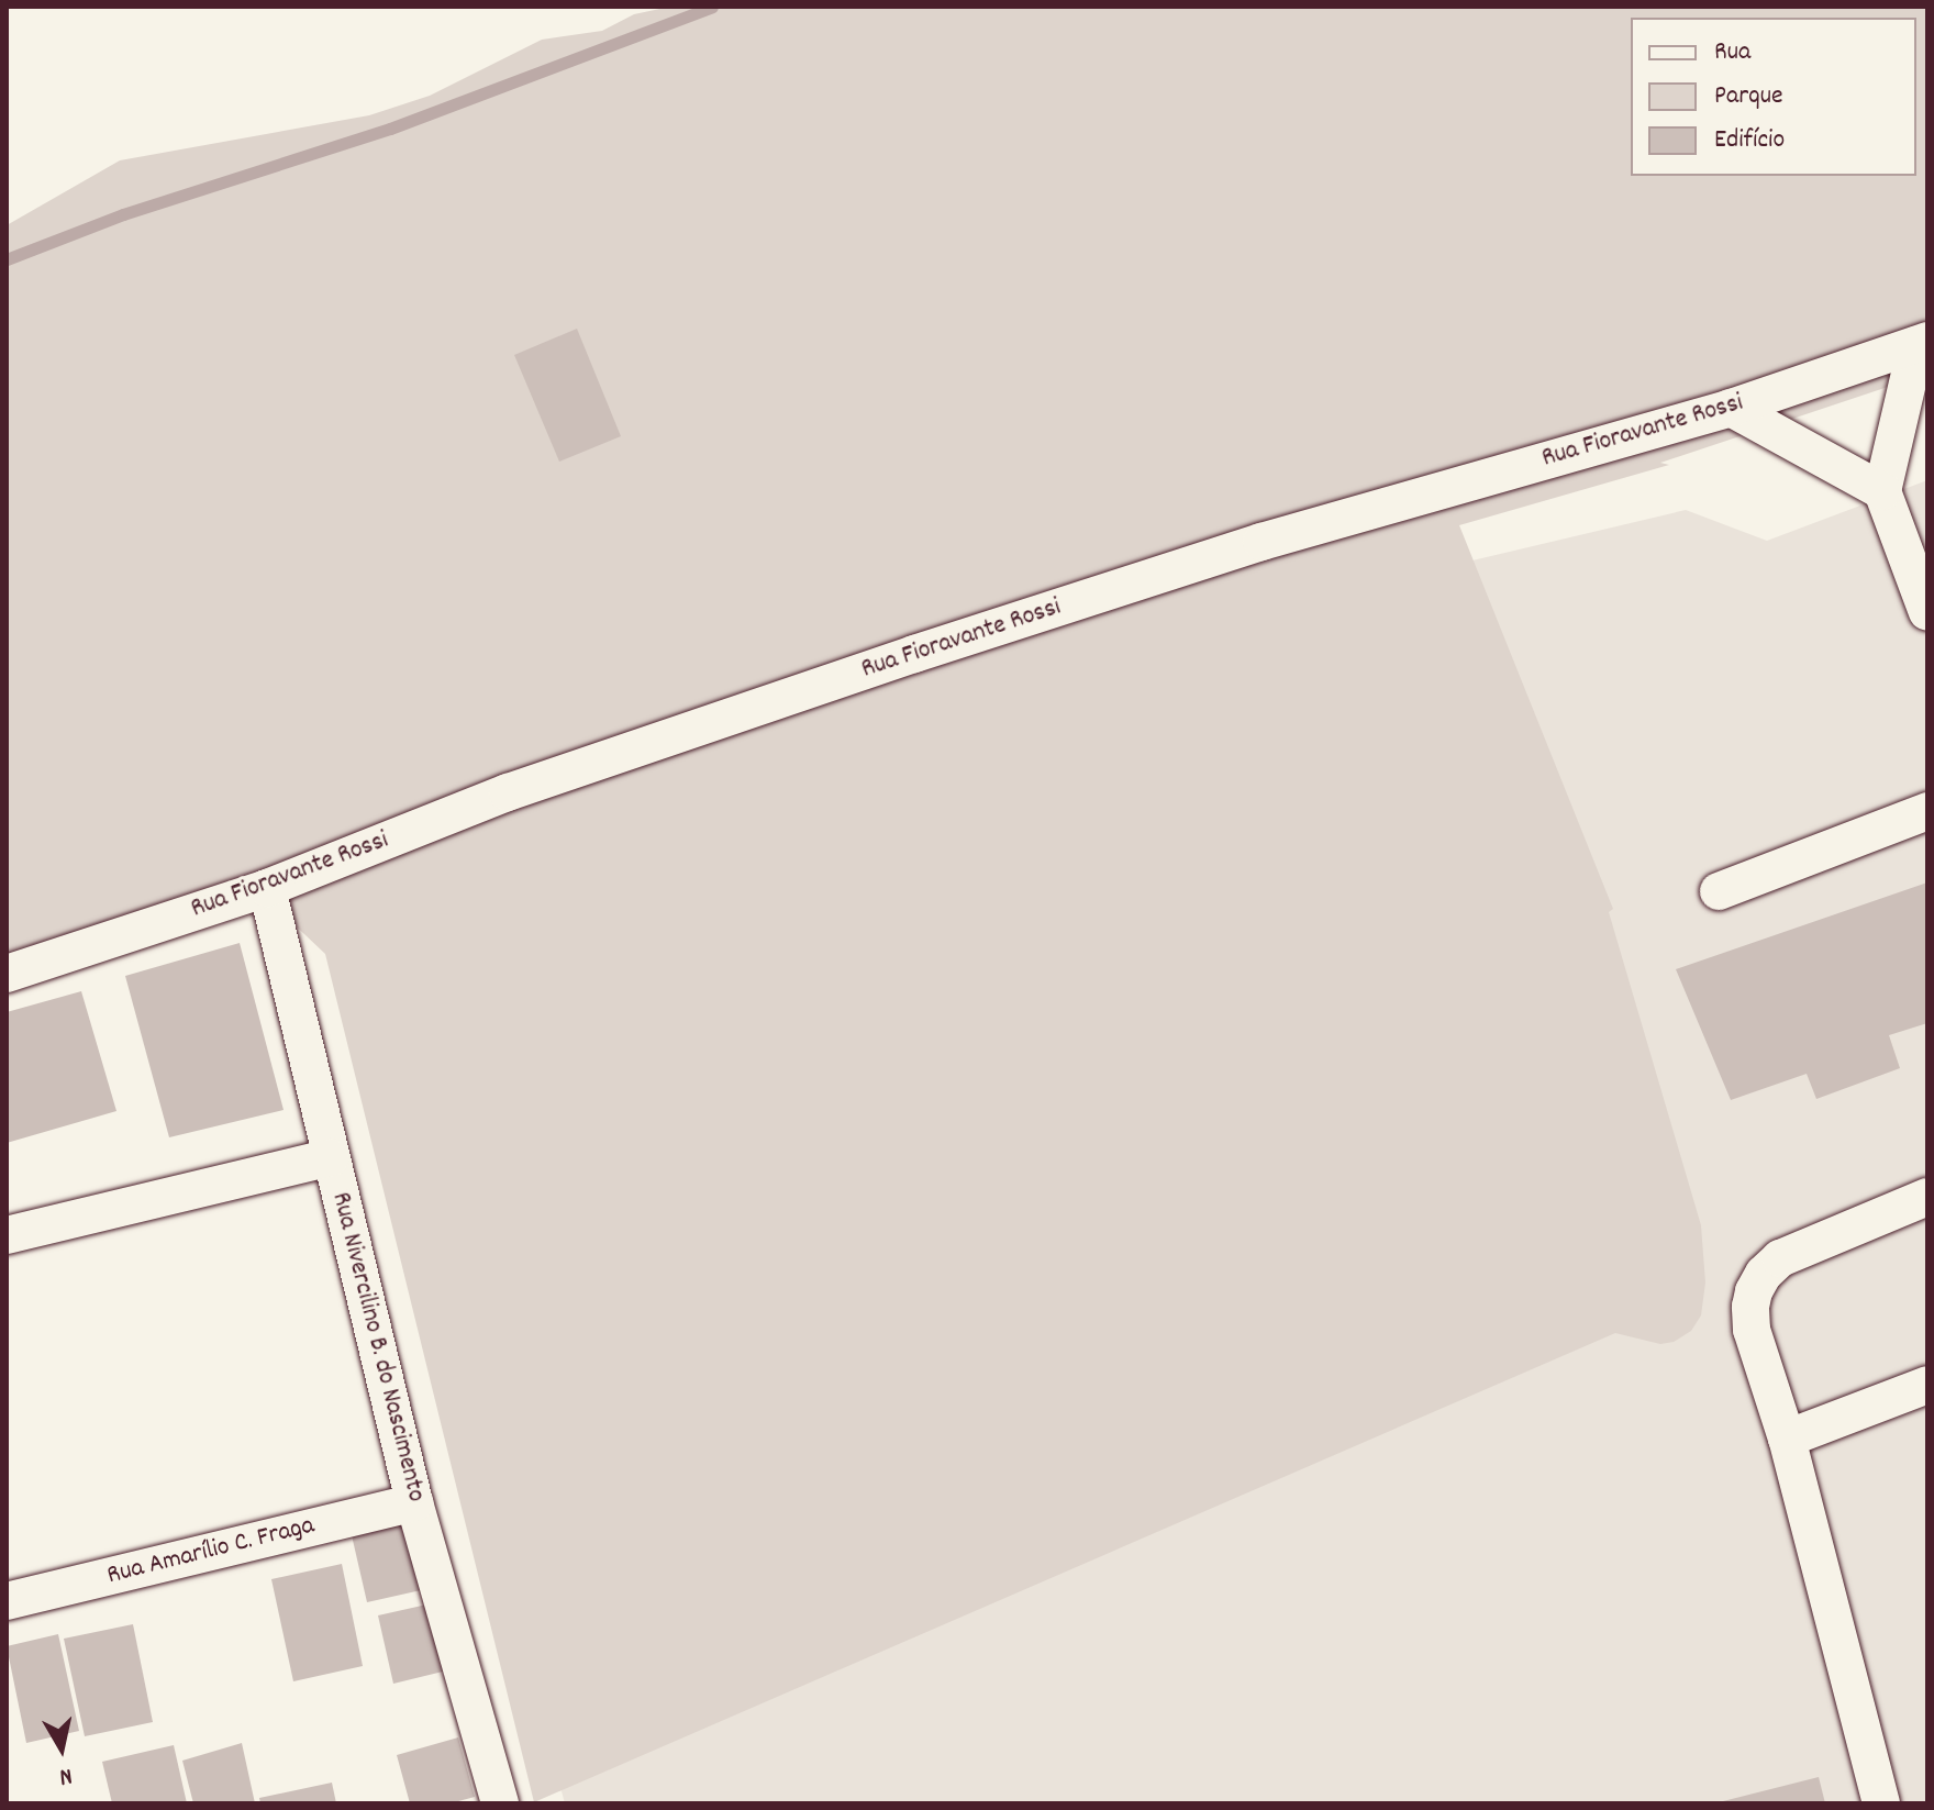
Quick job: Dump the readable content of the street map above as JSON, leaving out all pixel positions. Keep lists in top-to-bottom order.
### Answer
{
  "streets": {
    "street": ["Rua Fioravante Rossi", "Rua Nivercilino B. do Nascimento", "Rua Amarílio C. Fraga"]
  },
  "crossings": [
    ["Rua Fioravante Rossi", "Rua Nivercilino B. do Nascimento"],
    ["Rua Nivercilino B. do Nascimento", "Rua Amarílio C. Fraga"]
  ],
  "legend": ["Rua", "Parque", "Edifício"],
  "north": "bottom"
}
